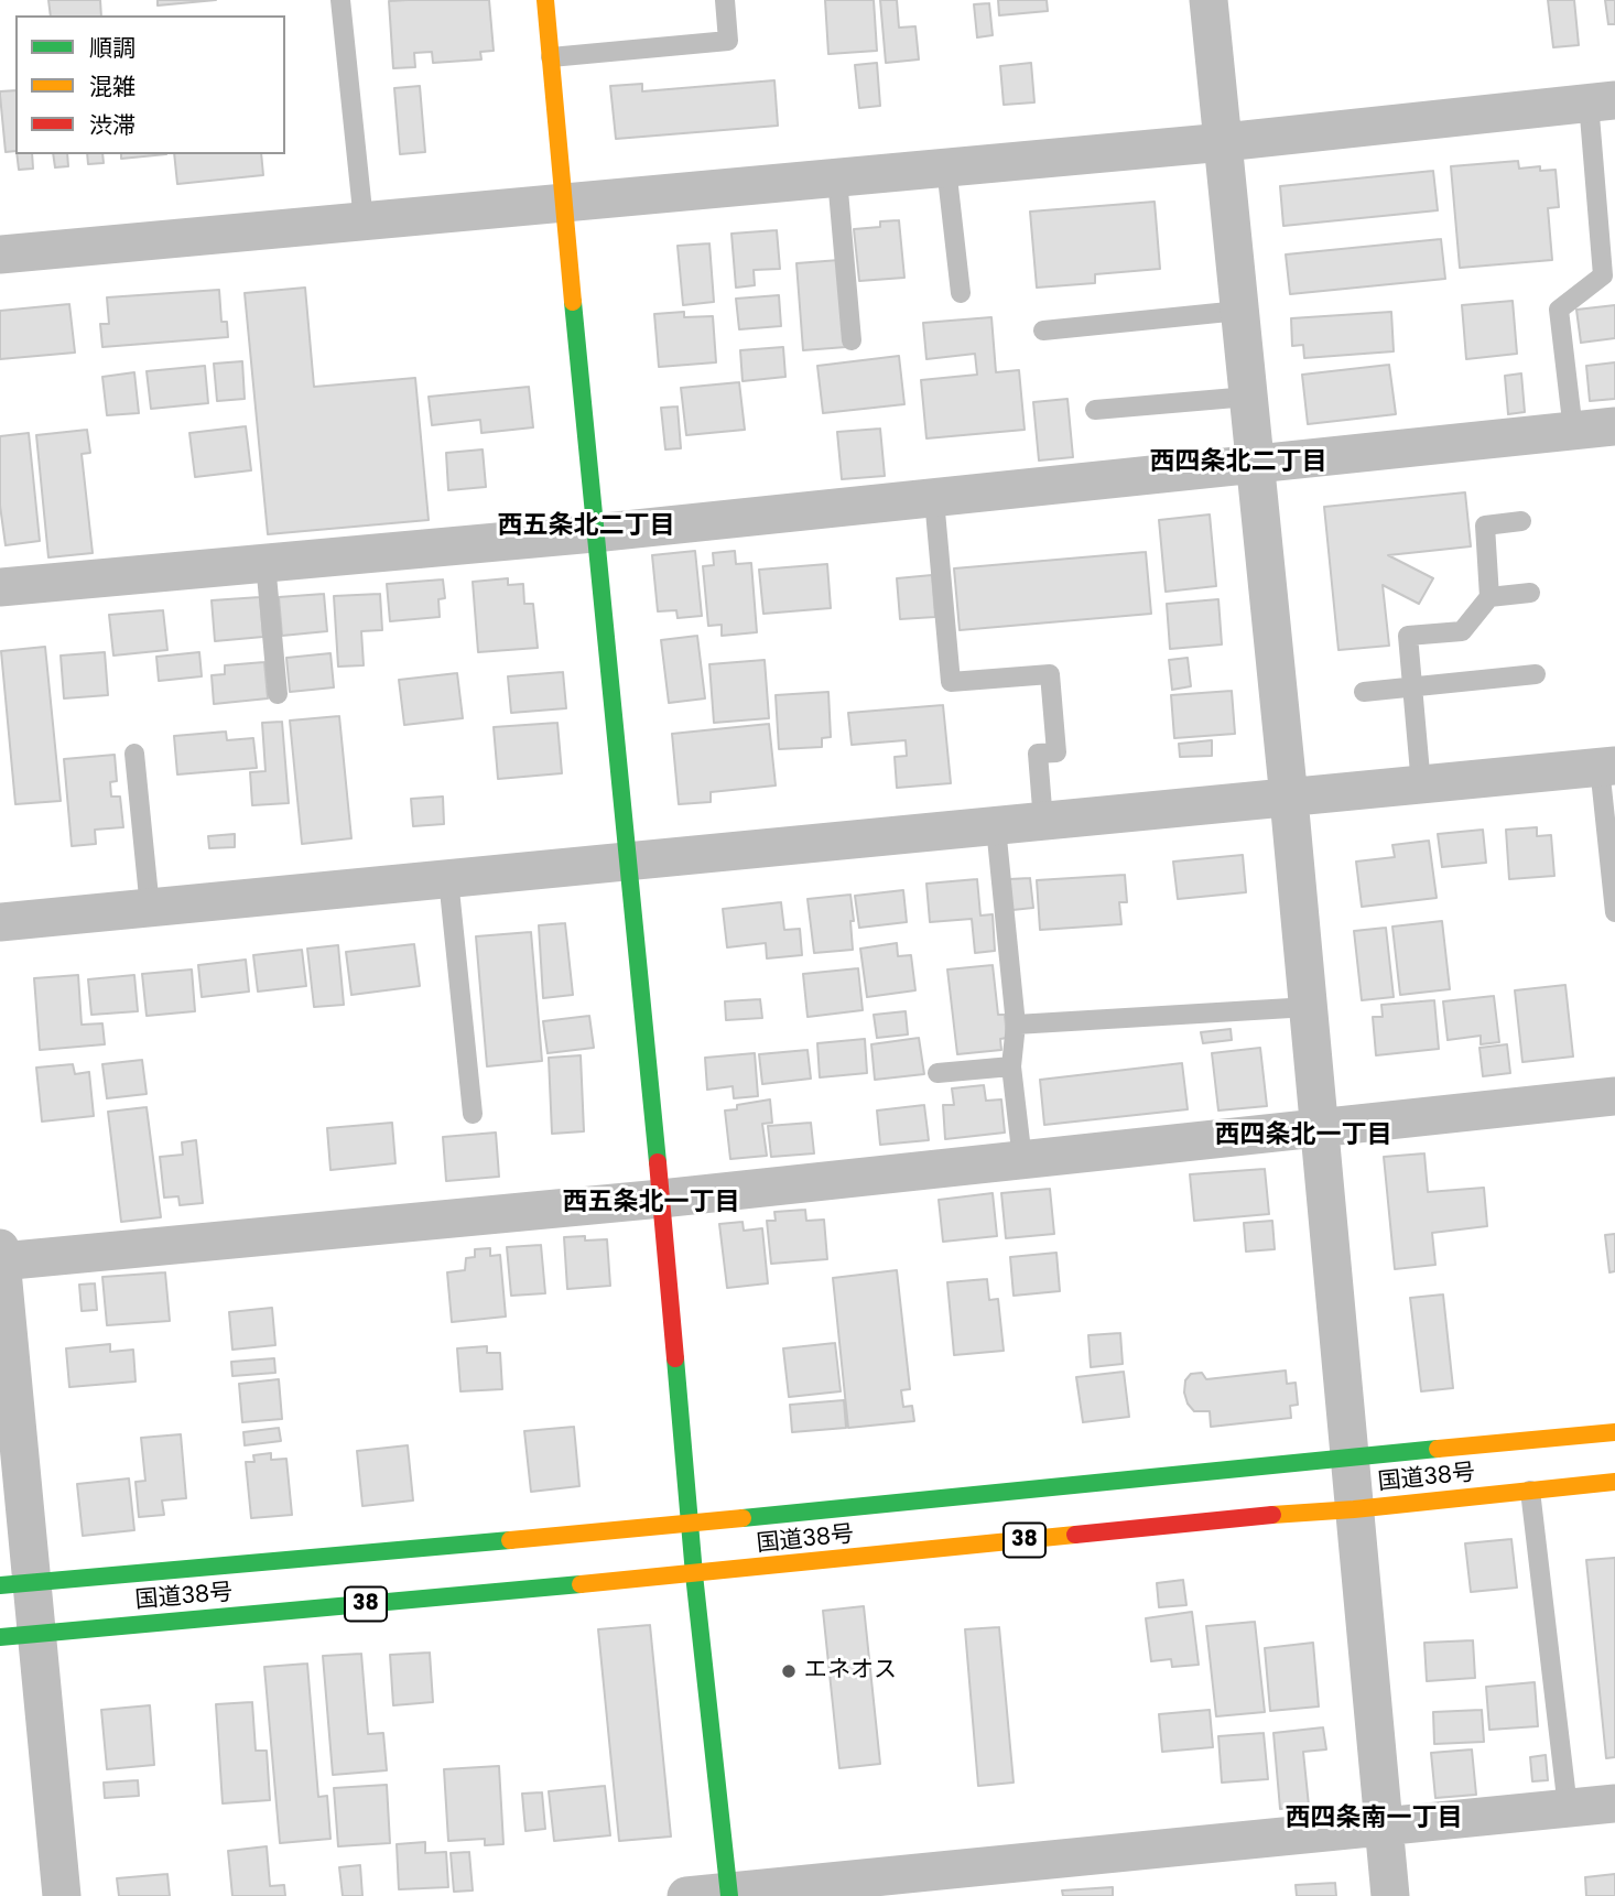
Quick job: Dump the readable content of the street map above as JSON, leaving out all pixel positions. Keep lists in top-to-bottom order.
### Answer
{
  "streets": {
    "main road": ["国道38号", "38"]
  },
  "districts": [
    "西四条北二丁目",
    "西五条北二丁目",
    "西四条北一丁目",
    "西五条北一丁目",
    "西四条南一丁目"
  ],
  "places": ["エネオス"],
  "legend": ["順調", "混雑", "渋滞"]
}
